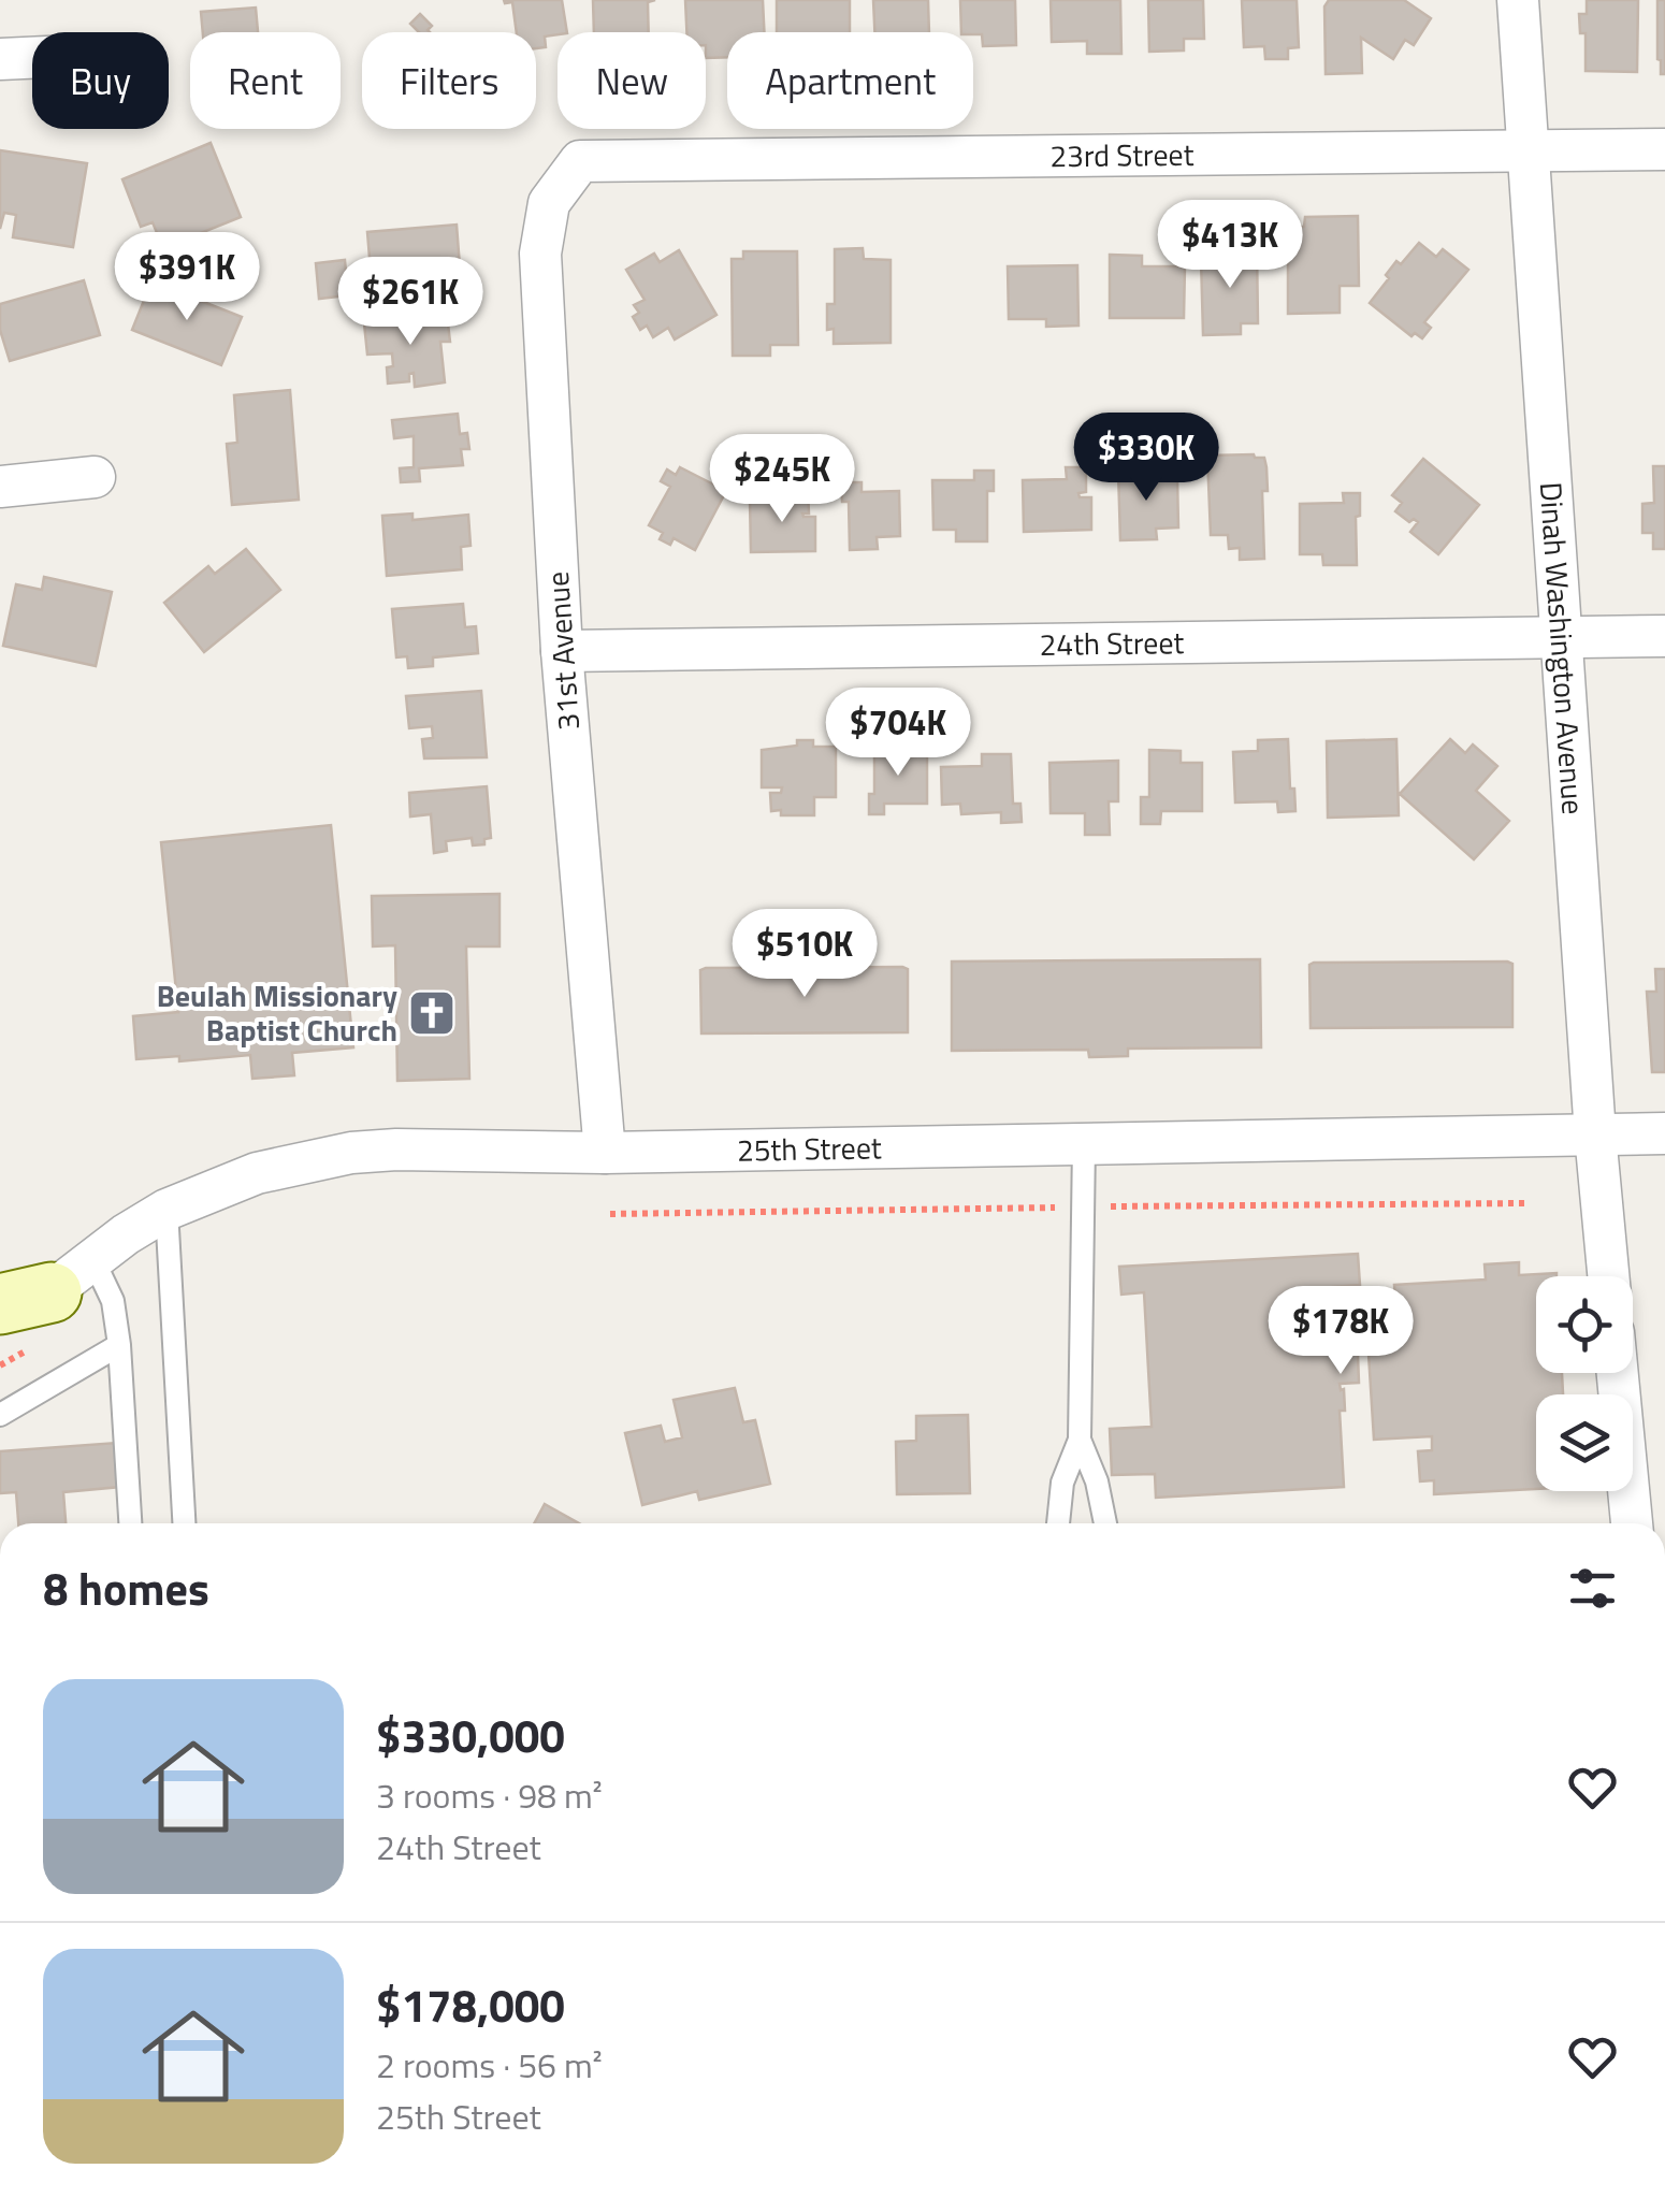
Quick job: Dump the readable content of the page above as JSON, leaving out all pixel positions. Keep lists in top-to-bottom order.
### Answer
{
  "streets": {
    "street": [
      "23rd Street",
      "24th Street",
      "Dinah Washington Avenue",
      "31st Avenue",
      "25th Street"
    ]
  },
  "crossings": [
    ["23rd Street", "Dinah Washington Avenue"],
    ["23rd Street", "31st Avenue"],
    ["24th Street", "Dinah Washington Avenue"],
    ["24th Street", "31st Avenue"],
    ["Dinah Washington Avenue", "25th Street"],
    ["31st Avenue", "25th Street"]
  ],
  "places": {
    "church": ["Beulah Missionary Baptist Church"]
  },
  "page": {
    "chip": [
      "Buy",
      "Rent",
      "Filters",
      "New",
      "Apartment"
    ],
    "price": [
      "$413K",
      "$391K",
      "$261K",
      "$330K",
      "$245K",
      "$704K",
      "$510K",
      "$178K"
    ],
    "heading": "8 homes",
    "list": [
      {
        "name": "$330,000",
        "note": "3 rooms · 98 m² · 24th Street"
      },
      {
        "name": "$178,000",
        "note": "2 rooms · 56 m² · 25th Street"
      }
    ]
  }
}
